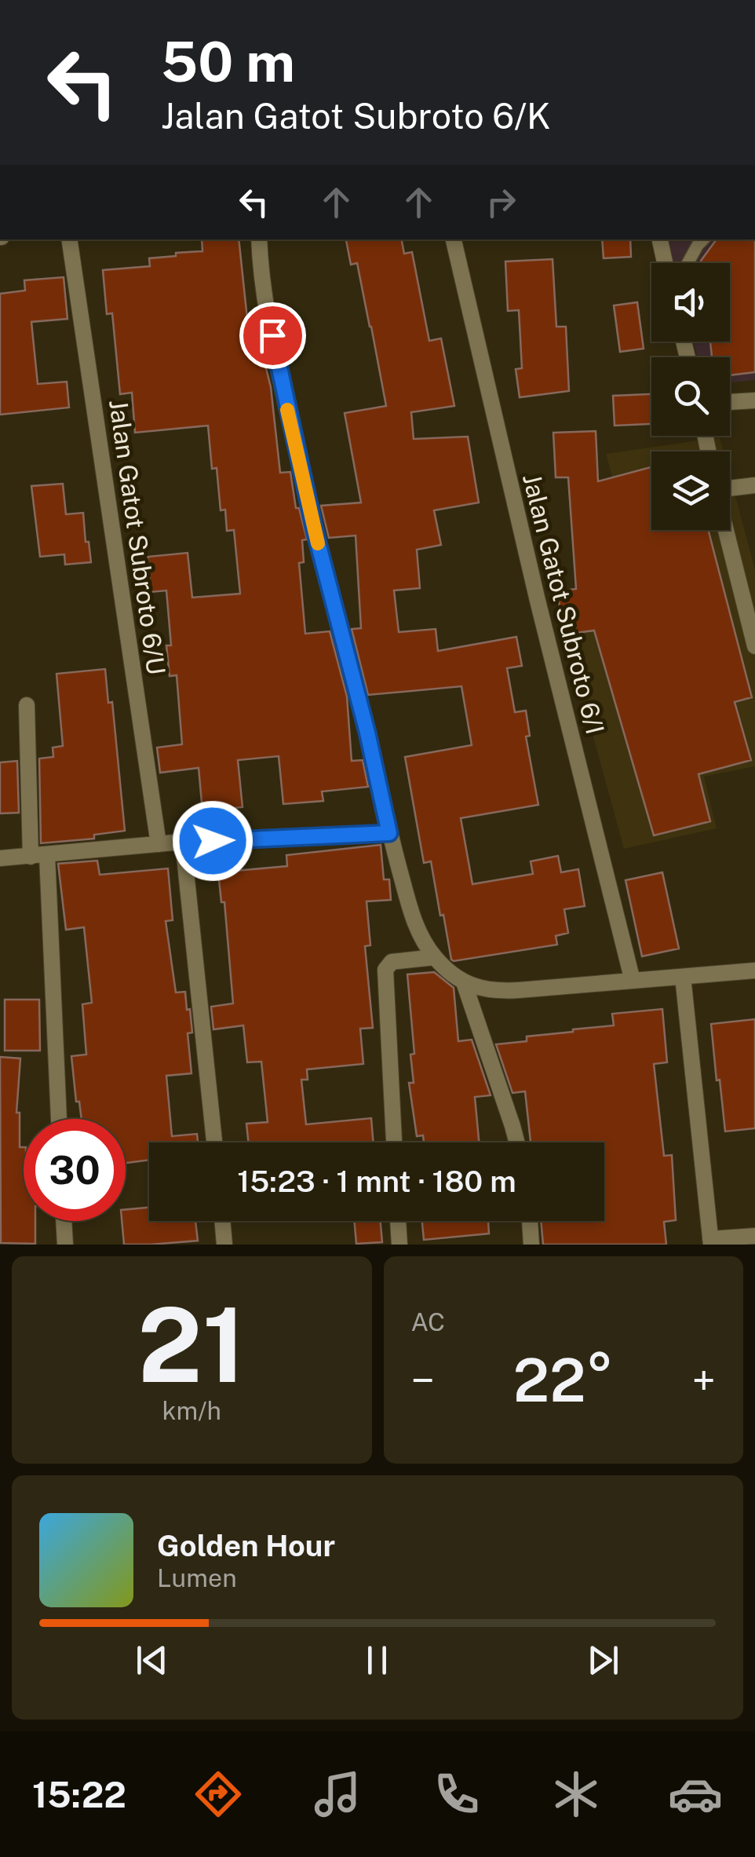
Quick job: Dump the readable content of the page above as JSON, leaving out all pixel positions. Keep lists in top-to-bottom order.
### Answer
{
  "streets": {
    "street": ["Jalan Gatot Subroto 6/U", "Jalan Gatot Subroto 6/I"]
  },
  "page": {
    "turn": ["50 m", "Jalan Gatot Subroto 6/K"],
    "limit": "30",
    "trip": "15:23 · 1 mnt · 180 m",
    "tile": [
      ["21", "km/h"],
      "AC"
    ],
    "heat": ["−", "22°", "+"],
    "song": ["Golden Hour", "Lumen"],
    "tabs": "15:22"
  }
}
